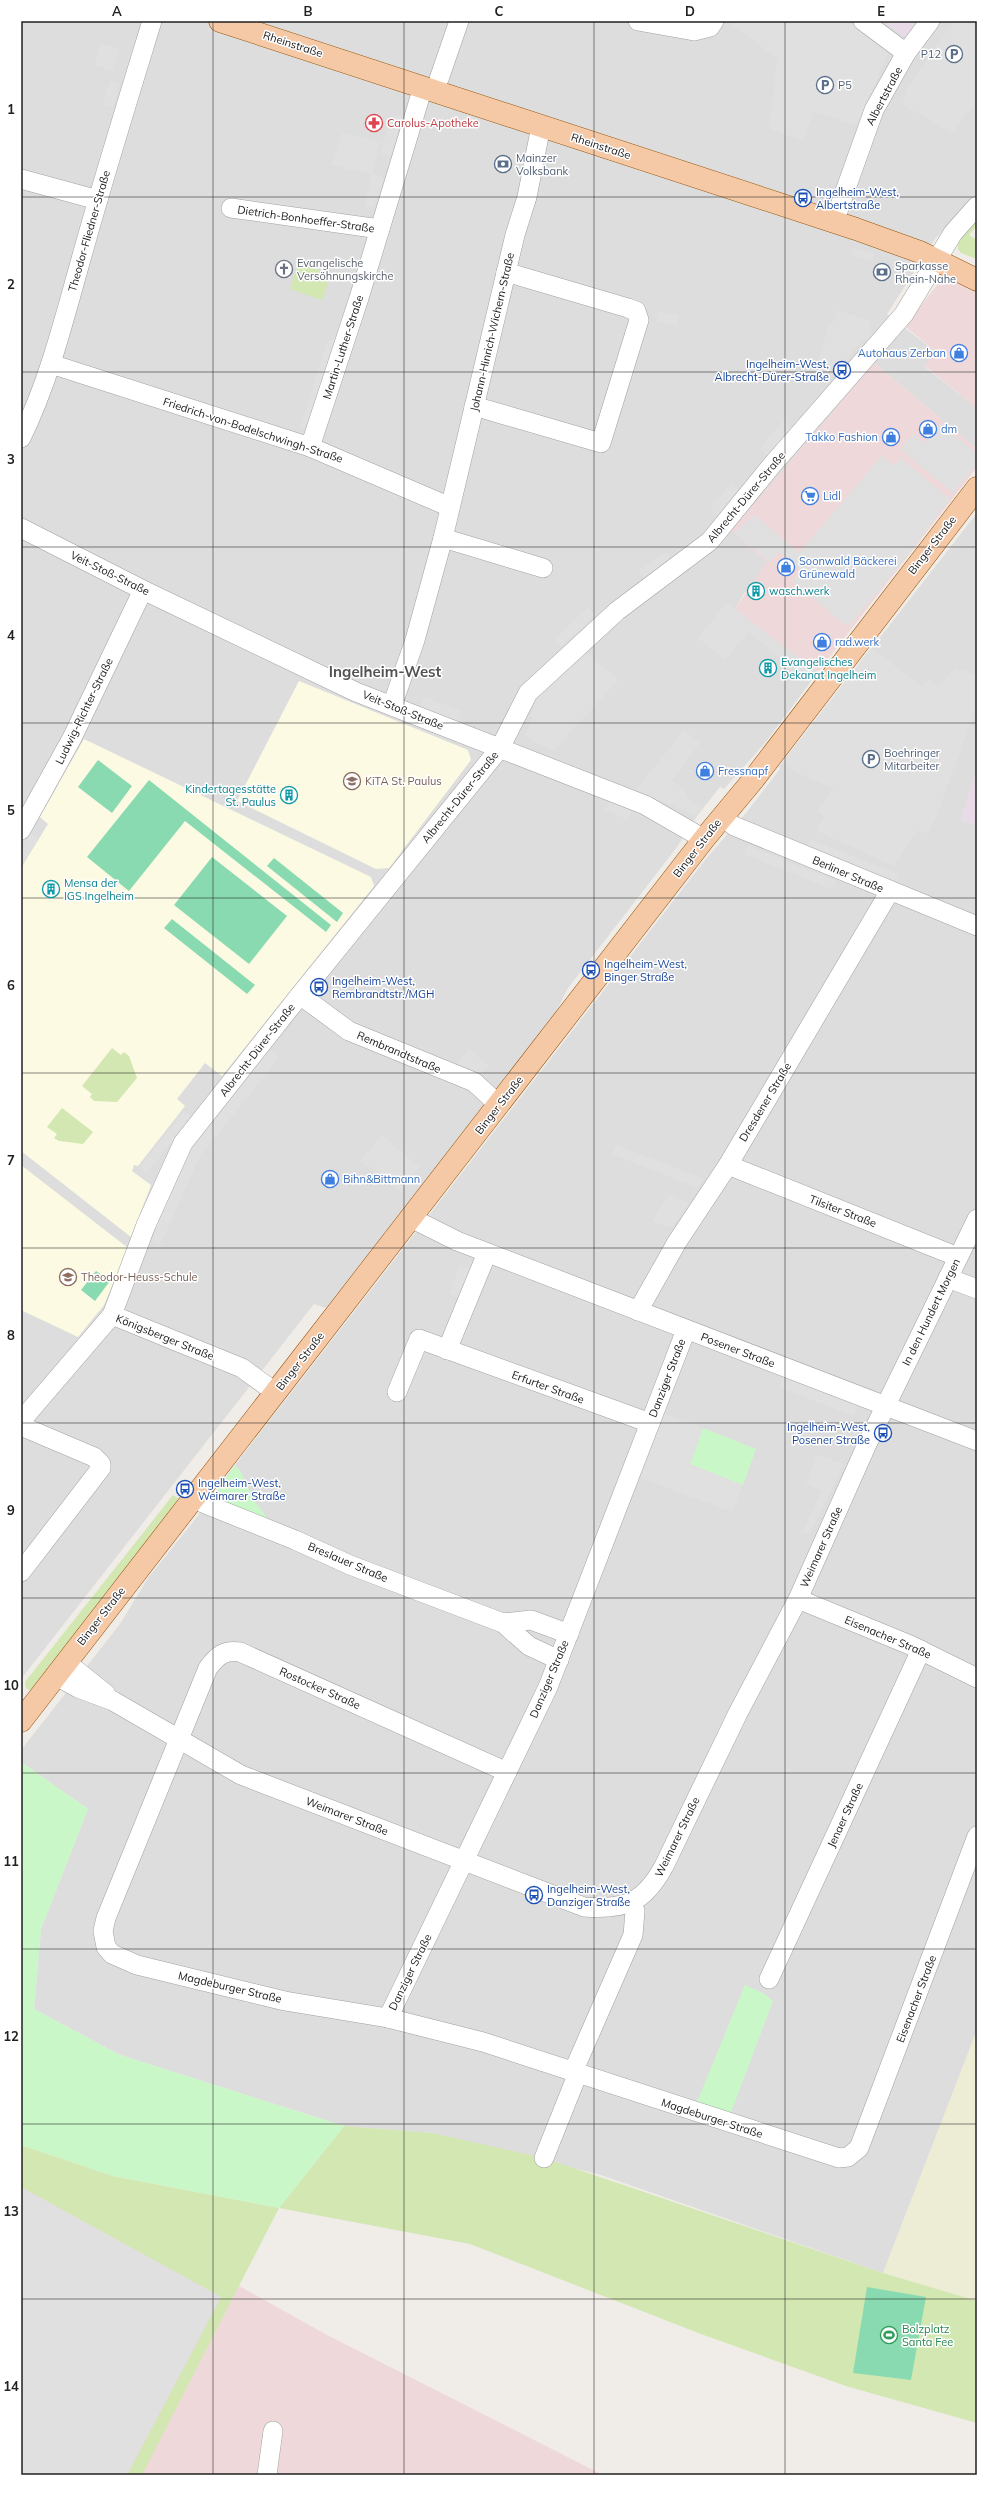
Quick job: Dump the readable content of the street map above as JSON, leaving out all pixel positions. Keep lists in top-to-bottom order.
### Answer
{
  "streets": {
    "main road": ["Rheinstraße", "Binger Straße"],
    "street": [
      "Albertstraße",
      "Dietrich-Bonhoeffer-Straße",
      "Theodor-Fliedner-Straße",
      "Johann-Hinrich-Wichern-Straße",
      "Martin-Luther-Straße",
      "Friedrich-von-Bodelschwingh-Straße",
      "Albrecht-Dürer-Straße",
      "Veit-Stoß-Straße",
      "Ludwig-Richter-Straße",
      "Berliner Straße",
      "Rembrandtstraße",
      "Dresdener Straße",
      "Tilsiter Straße",
      "In den Hundert Morgen",
      "Königsberger Straße",
      "Posener Straße",
      "Danziger Straße",
      "Erfurter Straße",
      "Weimarer Straße",
      "Breslauer Straße",
      "Eisenacher Straße",
      "Rostocker Straße",
      "Jenaer Straße",
      "Magdeburger Straße"
    ]
  },
  "crossings": [
    ["Rheinstraße", "Albertstraße"],
    ["Rheinstraße", "Johann-Hinrich-Wichern-Straße"],
    ["Rheinstraße", "Martin-Luther-Straße"],
    ["Rheinstraße", "Albrecht-Dürer-Straße"],
    ["Dietrich-Bonhoeffer-Straße", "Martin-Luther-Straße"],
    ["Theodor-Fliedner-Straße", "Friedrich-von-Bodelschwingh-Straße"],
    ["Johann-Hinrich-Wichern-Straße", "Friedrich-von-Bodelschwingh-Straße"],
    ["Johann-Hinrich-Wichern-Straße", "Veit-Stoß-Straße"],
    ["Martin-Luther-Straße", "Friedrich-von-Bodelschwingh-Straße"],
    ["Albrecht-Dürer-Straße", "Veit-Stoß-Straße"],
    ["Albrecht-Dürer-Straße", "Rembrandtstraße"],
    ["Albrecht-Dürer-Straße", "Königsberger Straße"],
    ["Binger Straße", "Veit-Stoß-Straße"],
    ["Binger Straße", "Berliner Straße"],
    ["Binger Straße", "Rembrandtstraße"],
    ["Binger Straße", "Königsberger Straße"],
    ["Binger Straße", "Posener Straße"],
    ["Binger Straße", "Weimarer Straße"],
    ["Binger Straße", "Breslauer Straße"],
    ["Veit-Stoß-Straße", "Ludwig-Richter-Straße"],
    ["Berliner Straße", "Dresdener Straße"],
    ["Dresdener Straße", "Tilsiter Straße"],
    ["Dresdener Straße", "Posener Straße"],
    ["Tilsiter Straße", "In den Hundert Morgen"],
    ["In den Hundert Morgen", "Posener Straße"],
    ["In den Hundert Morgen", "Weimarer Straße"],
    ["Posener Straße", "Danziger Straße"],
    ["Posener Straße", "Weimarer Straße"],
    ["Danziger Straße", "Erfurter Straße"],
    ["Danziger Straße", "Weimarer Straße"],
    ["Danziger Straße", "Breslauer Straße"],
    ["Danziger Straße", "Rostocker Straße"],
    ["Danziger Straße", "Magdeburger Straße"],
    ["Weimarer Straße", "Eisenacher Straße"],
    ["Weimarer Straße", "Rostocker Straße"],
    ["Weimarer Straße", "Magdeburger Straße"],
    ["Eisenacher Straße", "Jenaer Straße"],
    ["Eisenacher Straße", "Magdeburger Straße"],
    ["Rostocker Straße", "Magdeburger Straße"]
  ],
  "districts": ["Ingelheim-West"],
  "places": {
    "parking": ["P12", "P5", "Boehringer Mitarbeiter"],
    "pharmacy": ["Carolus-Apotheke"],
    "bank": ["Mainzer Volksbank", "Sparkasse Rhein-Nahe"],
    "bus stop": [
      "Ingelheim-West, Albertstraße",
      "Ingelheim-West, Albrecht-Dürer-Straße",
      "Ingelheim-West, Binger Straße",
      "Ingelheim-West, Rembrandtstr./MGH",
      "Ingelheim-West, Posener Straße",
      "Ingelheim-West, Weimarer Straße",
      "Ingelheim-West, Danziger Straße"
    ],
    "church": ["Evangelische Versöhnungskirche"],
    "shop": [
      "Autohaus Zerban",
      "dm",
      "Takko Fashion",
      "Soonwald Bäckerei Grünewald",
      "rad.werk",
      "Fressnapf",
      "Bihn&Bittmann"
    ],
    "supermarket": ["Lidl"],
    "building": [
      "wasch.werk",
      "Evangelisches Dekanat Ingelheim",
      "Kindertagesstätte St. Paulus",
      "Mensa der IGS Ingelheim"
    ],
    "school or university": ["KiTA St. Paulus", "Theodor-Heuss-Schule"],
    "sports": ["Bolzplatz Santa Fee"]
  },
  "grid": {
    "columns": [
      "A",
      "B",
      "C",
      "D",
      "E"
    ],
    "rows": [
      "1",
      "2",
      "3",
      "4",
      "5",
      "6",
      "7",
      "8",
      "9",
      "10",
      "11",
      "12",
      "13",
      "14"
    ]
  }
}
